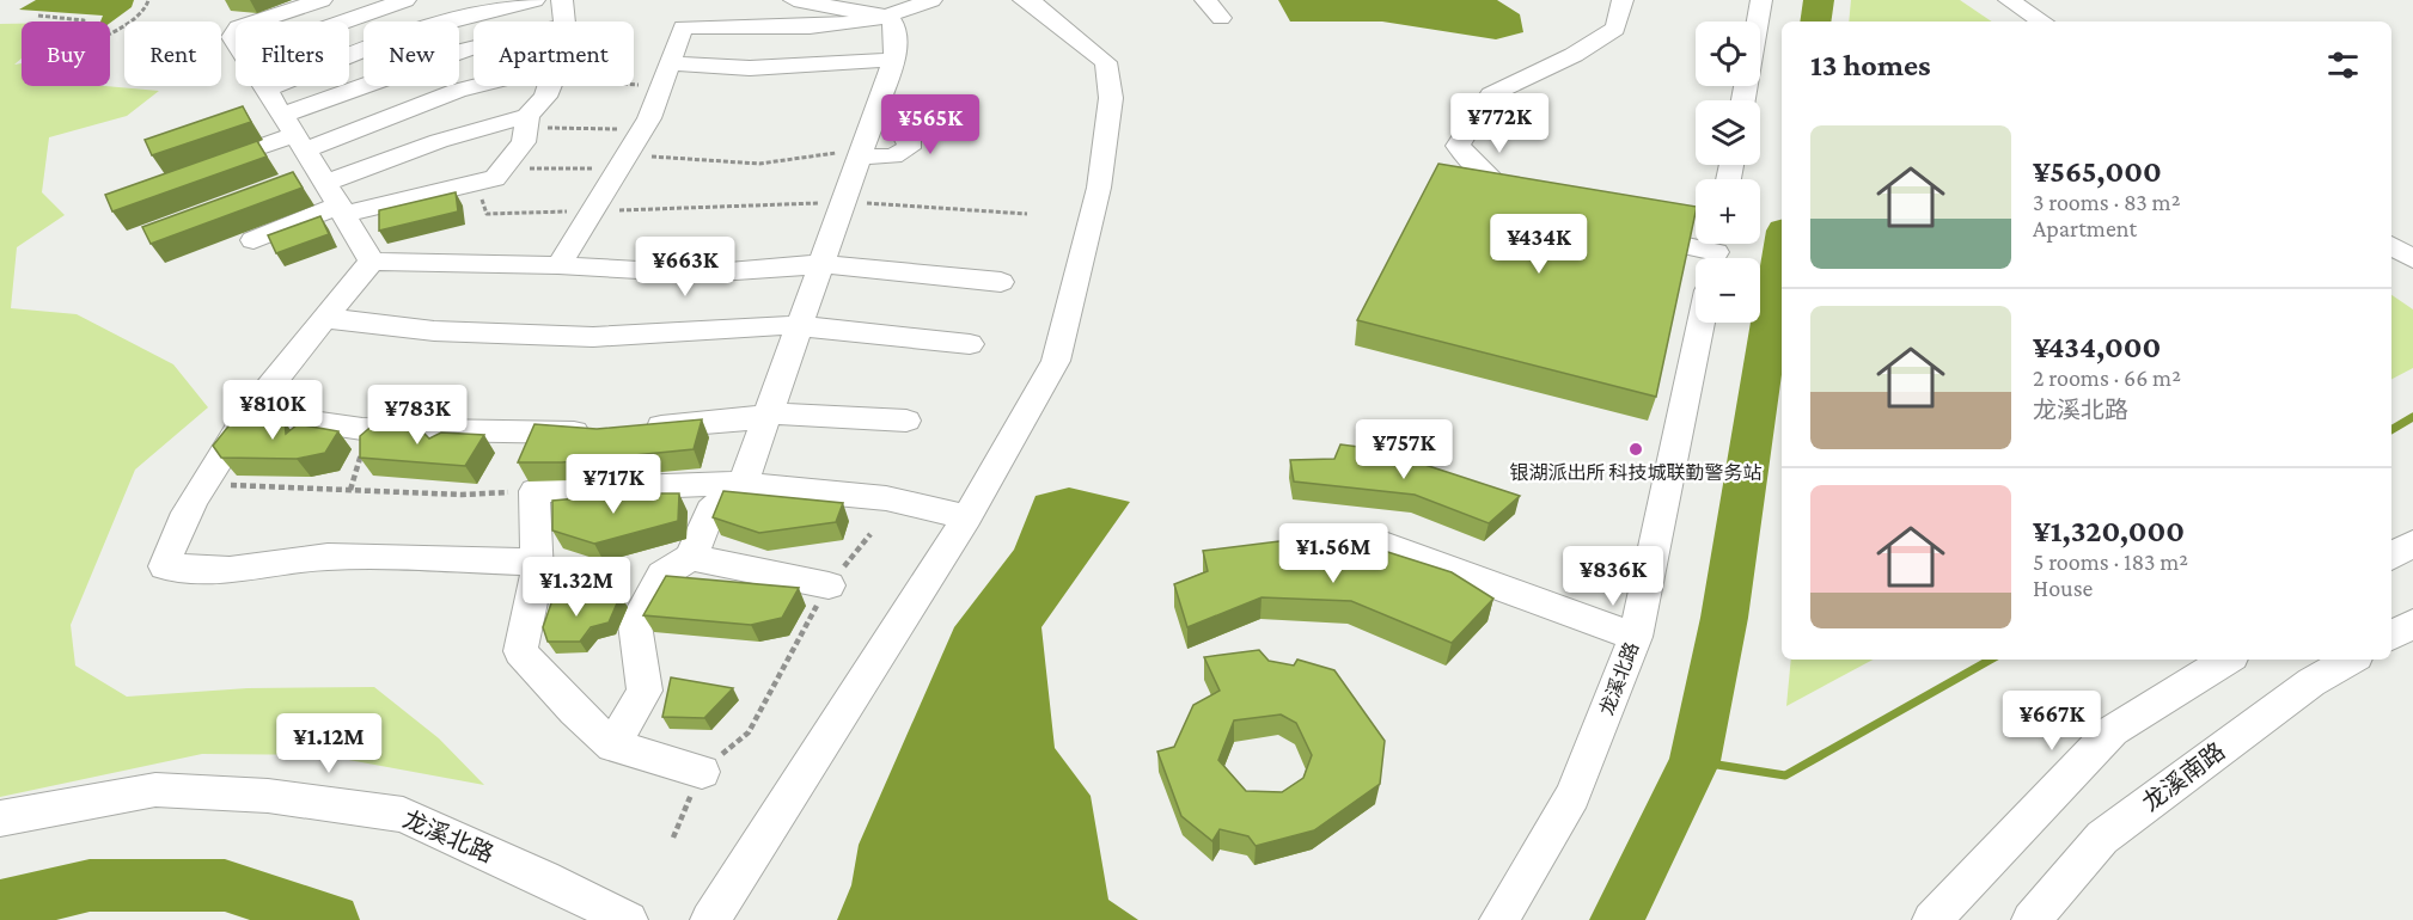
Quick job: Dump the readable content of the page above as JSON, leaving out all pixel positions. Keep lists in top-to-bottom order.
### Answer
{
  "streets": {
    "street": ["龙溪北路", "龙溪南路"]
  },
  "places": ["银湖派出所 科技城联勤警务站"],
  "page": {
    "map_buttons": ["+", "−"],
    "chip": [
      "Buy",
      "Rent",
      "Filters",
      "New",
      "Apartment"
    ],
    "heading": "13 homes",
    "price": [
      "¥772K",
      "¥565K",
      "¥434K",
      "¥663K",
      "¥810K",
      "¥783K",
      "¥757K",
      "¥717K",
      "¥1.56M",
      "¥836K",
      "¥1.32M",
      "¥667K",
      "¥1.12M"
    ],
    "list": [
      {
        "name": "¥565,000",
        "note": "3 rooms · 83 m² · Apartment"
      },
      {
        "name": "¥434,000",
        "note": "2 rooms · 66 m² · 龙溪北路"
      },
      {
        "name": "¥1,320,000",
        "note": "5 rooms · 183 m² · House"
      }
    ]
  }
}
